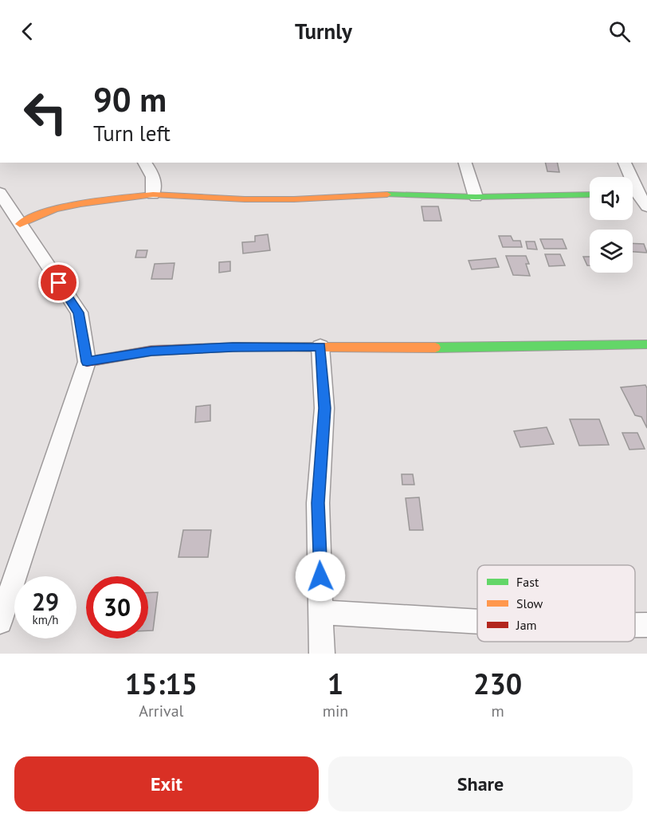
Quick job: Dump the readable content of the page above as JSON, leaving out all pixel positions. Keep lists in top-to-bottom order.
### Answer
{
  "legend": ["Fast", "Slow", "Jam"],
  "page": {
    "header": "Turnly",
    "turn": ["90 m", "Turn left"],
    "speed": "29 km/h",
    "limit": "30",
    "eta": [
      "15:15",
      "Arrival",
      "1",
      "min",
      "230",
      "m"
    ],
    "buttons": ["Exit", "Share"]
  }
}
